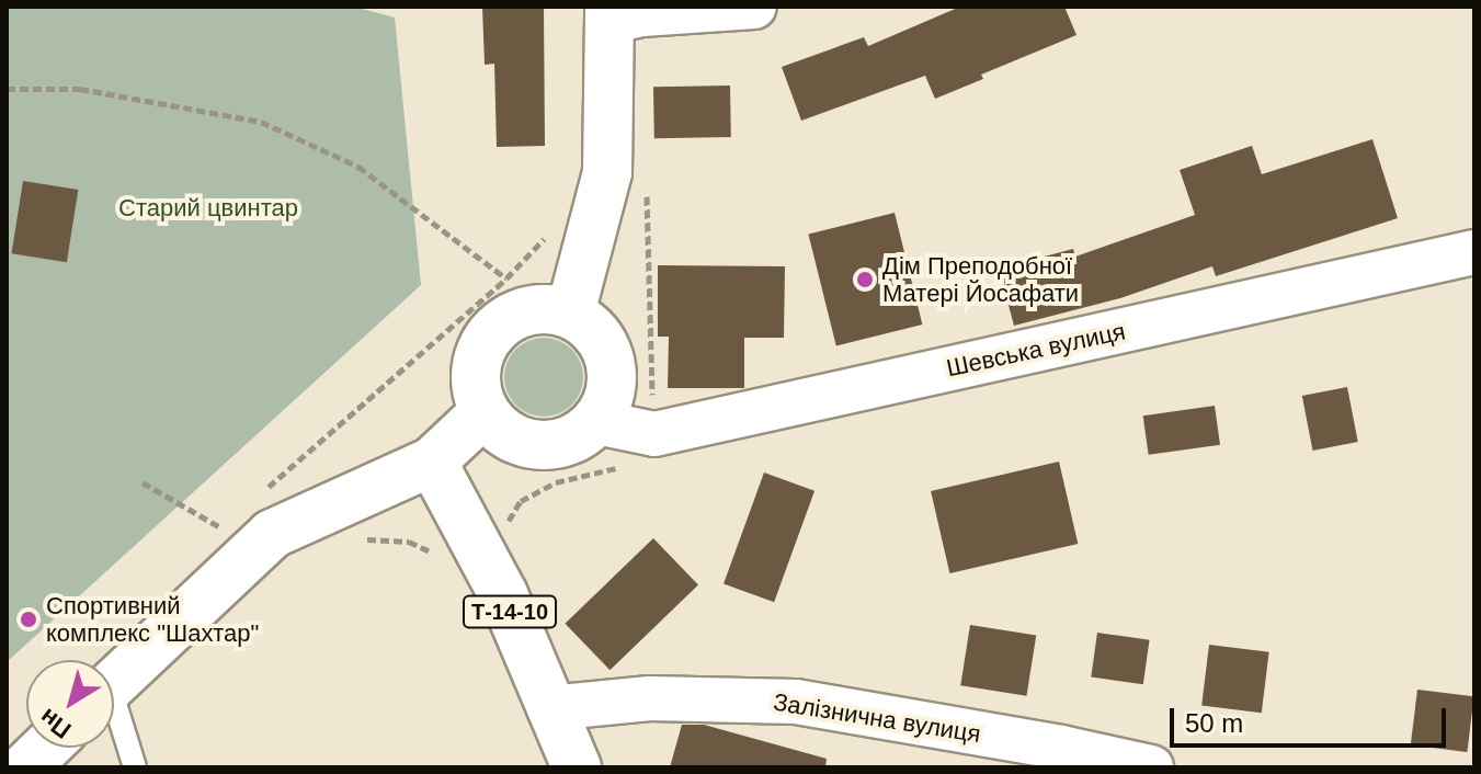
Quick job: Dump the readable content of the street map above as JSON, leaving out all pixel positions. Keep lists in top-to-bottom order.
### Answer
{
  "streets": {
    "main road": ["Т-14-10"],
    "street": ["Шевська вулиця", "Залізнична вулиця"]
  },
  "crossings": [
    ["Т-14-10", "Залізнична вулиця"]
  ],
  "parks": ["Старий цвинтар"],
  "places": ["Дім Преподобної Матері Йосафати", "Спортивний комплекс \"Шахтар\""],
  "scale_bar": "50 m",
  "north": "bottom left"
}
